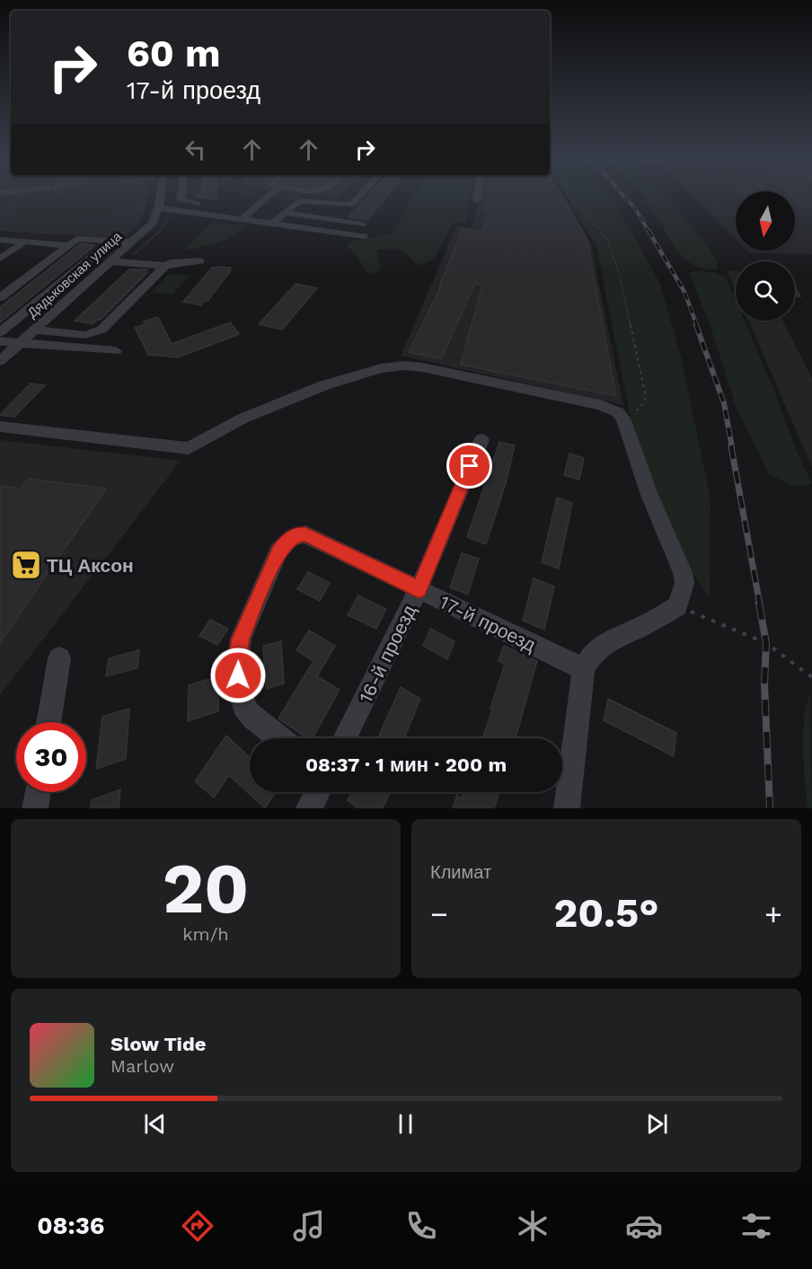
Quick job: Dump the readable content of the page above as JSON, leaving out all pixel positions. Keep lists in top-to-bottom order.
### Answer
{
  "streets": {
    "street": ["Дядьковская улица", "17-й проезд", "16-й проезд"]
  },
  "crossings": [
    ["17-й проезд", "16-й проезд"]
  ],
  "places": {
    "supermarket": ["ТЦ Аксон"]
  },
  "north": "bottom",
  "page": {
    "turn": ["60 m", "17-й проезд"],
    "limit": "30",
    "trip": "08:37 · 1 мин · 200 m",
    "tile": [
      ["20", "km/h"],
      "Климат"
    ],
    "heat": ["−", "20.5°", "+"],
    "song": ["Slow Tide", "Marlow"],
    "tabs": "08:36"
  }
}
